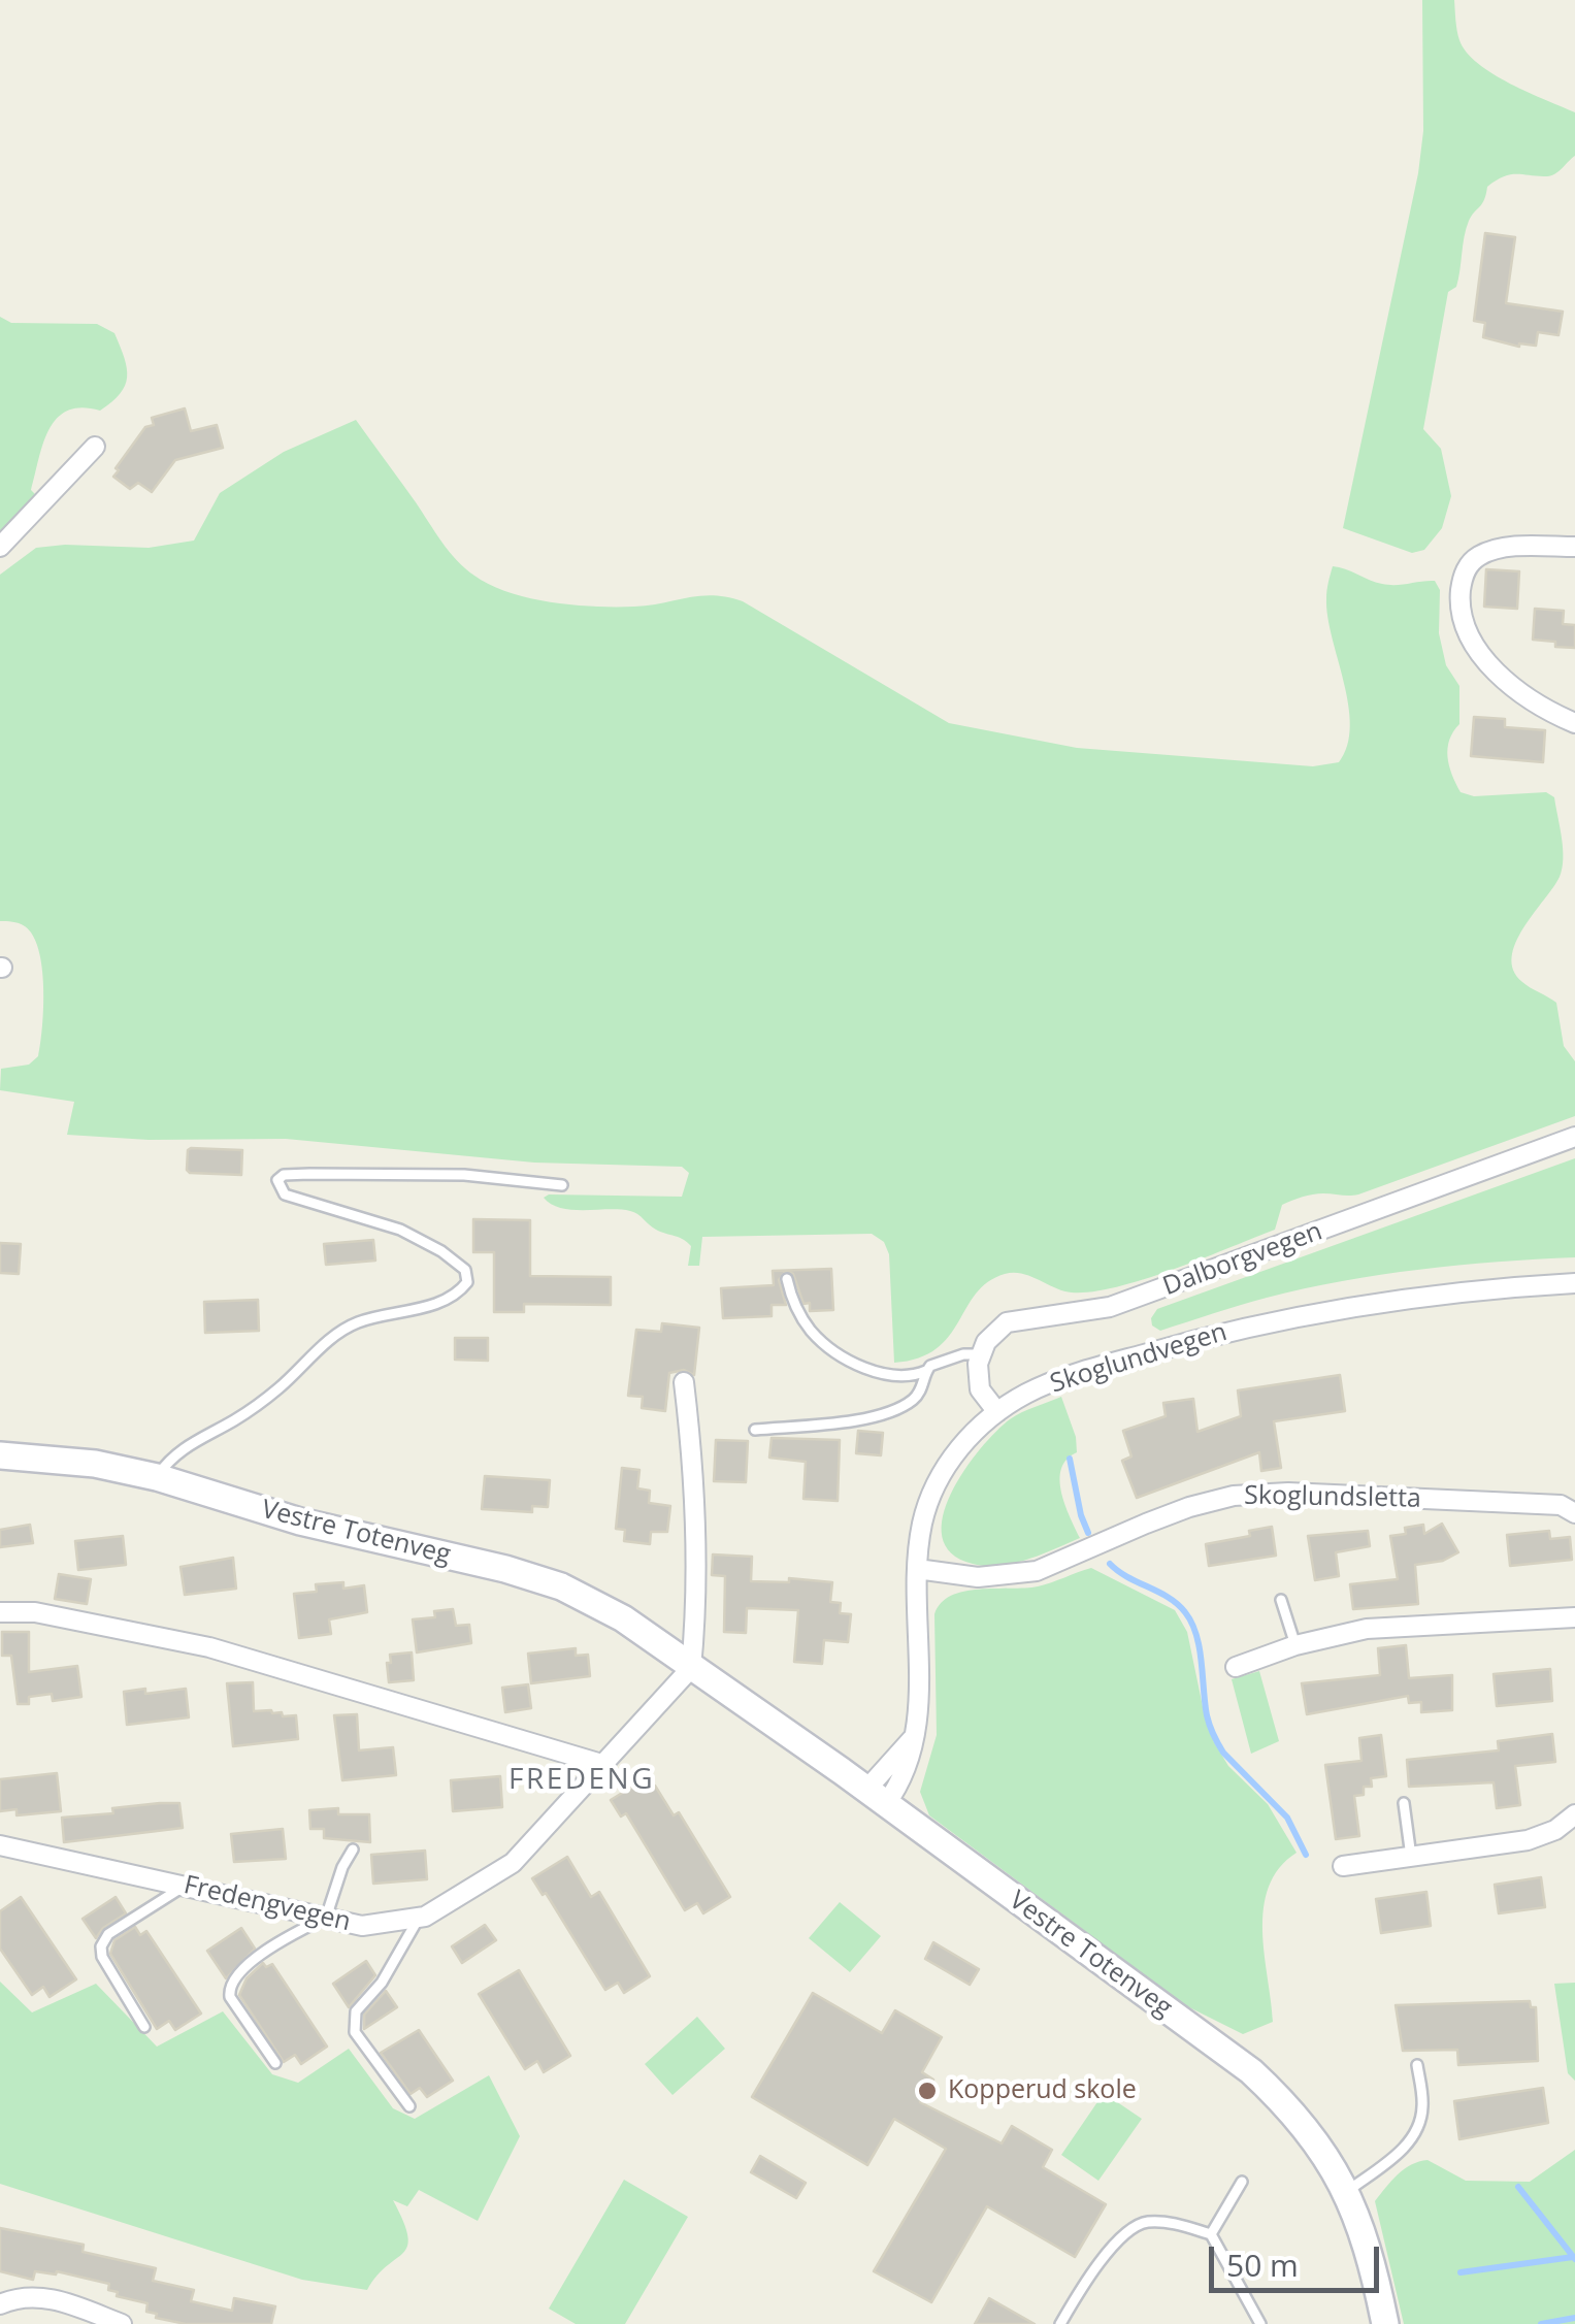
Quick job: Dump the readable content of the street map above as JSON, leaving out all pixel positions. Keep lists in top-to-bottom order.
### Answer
{
  "streets": {
    "street": [
      "Dalborgvegen",
      "Skoglundvegen",
      "Skoglundsletta",
      "Vestre Totenveg",
      "Fredengvegen"
    ]
  },
  "crossings": [
    ["Skoglundvegen", "Skoglundsletta"],
    ["Skoglundvegen", "Vestre Totenveg"],
    ["Vestre Totenveg", "Fredengvegen"]
  ],
  "districts": ["FREDENG"],
  "places": ["Kopperud skole"],
  "scale_bar": "50 m"
}
